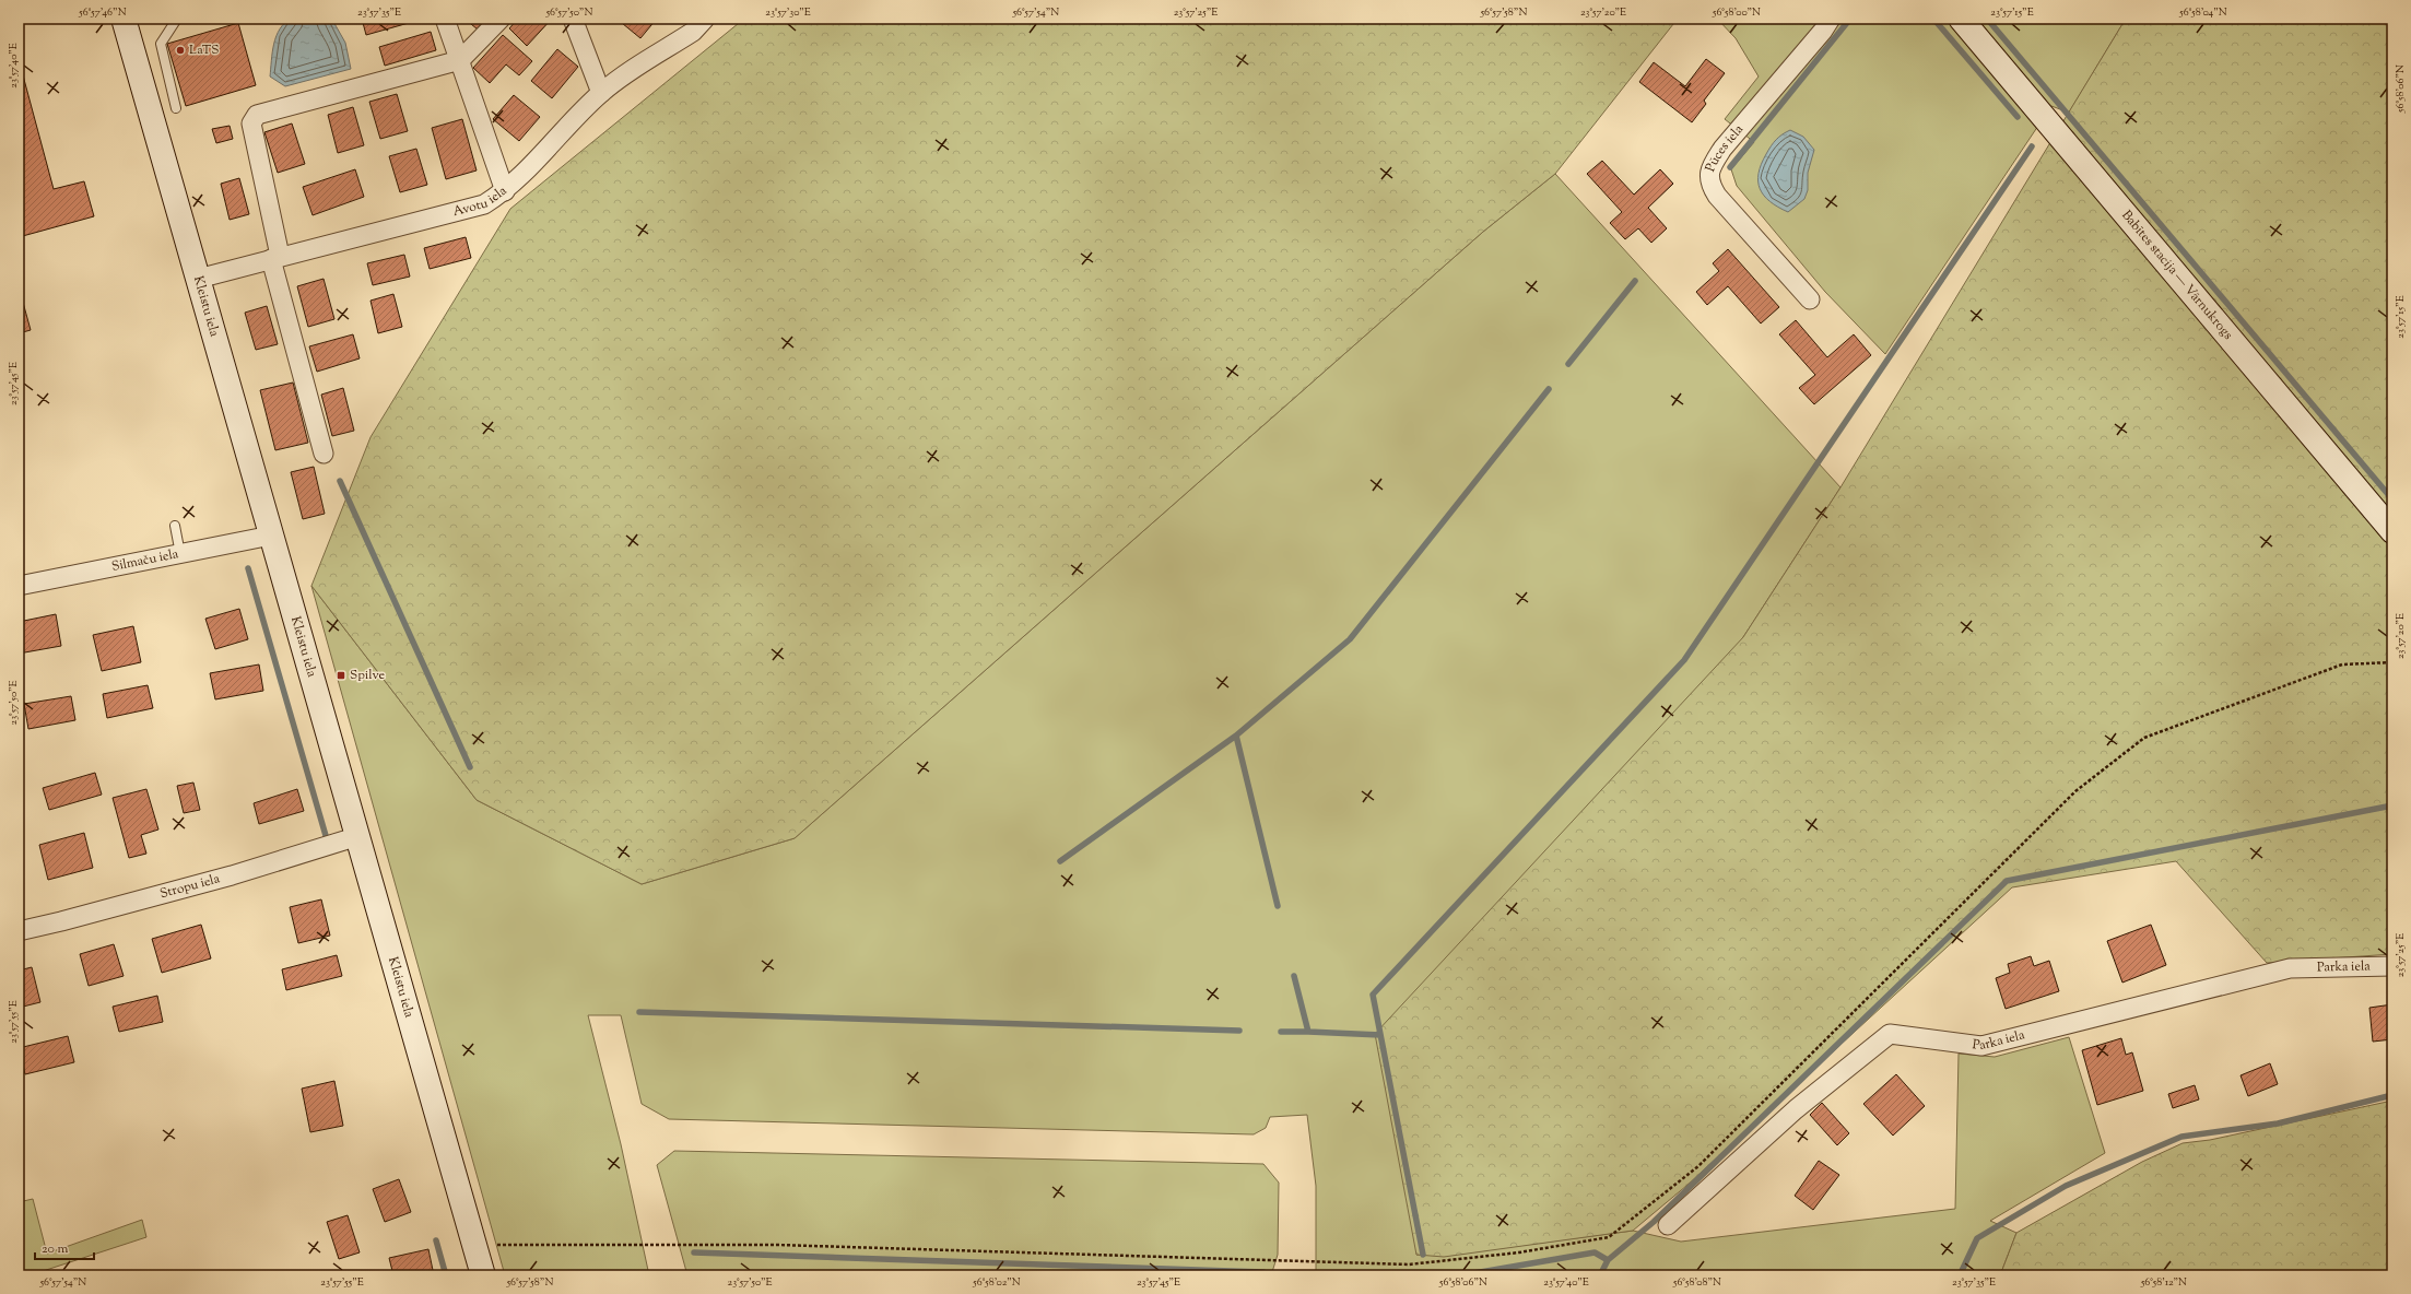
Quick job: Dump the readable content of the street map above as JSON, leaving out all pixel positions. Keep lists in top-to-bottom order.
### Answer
{
  "streets": {
    "street": [
      "Pūces iela",
      "Avotu iela",
      "Babītes stacija — Vārnukrogs",
      "Kleistu iela",
      "Silmaču iela",
      "Stropu iela",
      "Parka iela"
    ]
  },
  "crossings": [
    ["Avotu iela", "Kleistu iela"],
    ["Kleistu iela", "Silmaču iela"],
    ["Kleistu iela", "Stropu iela"]
  ],
  "places": {
    "other": ["LaTS"],
    "transit": ["Spilve"]
  },
  "scale_bar": "20 m",
  "coordinates": [
    "56°57'46\"N",
    "23°57'35\"E",
    "56°57'50\"N",
    "23°57'30\"E",
    "56°57'54\"N",
    "23°57'25\"E",
    "56°57'58\"N",
    "23°57'20\"E",
    "56°58'00\"N",
    "23°57'15\"E",
    "56°58'04\"N",
    "23°57'40\"E",
    "56°58'06\"N",
    "23°57'45\"E",
    "23°57'50\"E",
    "23°57'55\"E",
    "56°58'02\"N",
    "56°58'08\"N",
    "56°58'12\"N"
  ]
}
